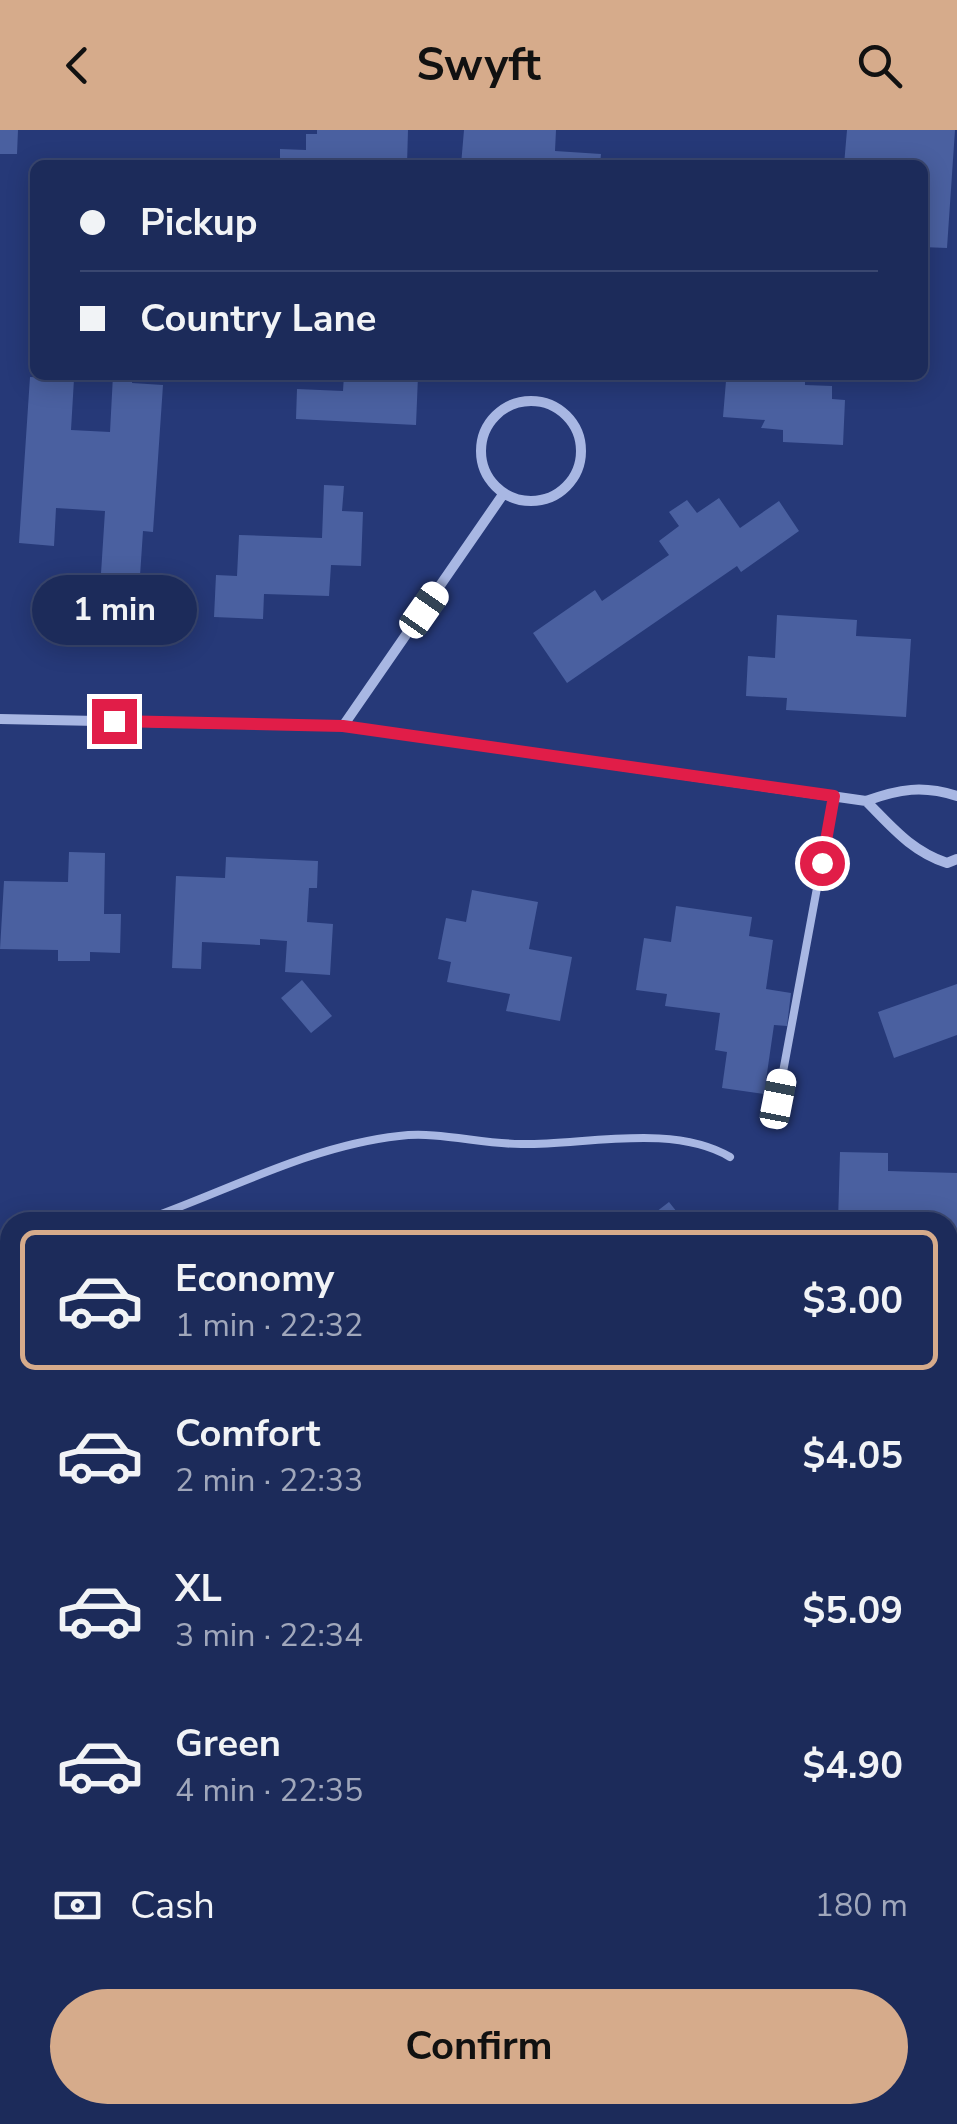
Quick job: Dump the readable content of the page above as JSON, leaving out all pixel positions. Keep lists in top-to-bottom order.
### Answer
{
  "page": {
    "header": "Swyft",
    "banner": ["Pickup", "Country Lane"],
    "bubble": "1 min",
    "list": [
      {
        "name": "Economy",
        "note": "1 min · 22:32",
        "value": "$3.00"
      },
      {
        "name": "Comfort",
        "note": "2 min · 22:33",
        "value": "$4.05"
      },
      {
        "name": "XL",
        "note": "3 min · 22:34",
        "value": "$5.09"
      },
      {
        "name": "Green",
        "note": "4 min · 22:35",
        "value": "$4.90"
      }
    ],
    "pay": ["Cash", "180 m"],
    "buttons": "Confirm"
  }
}
